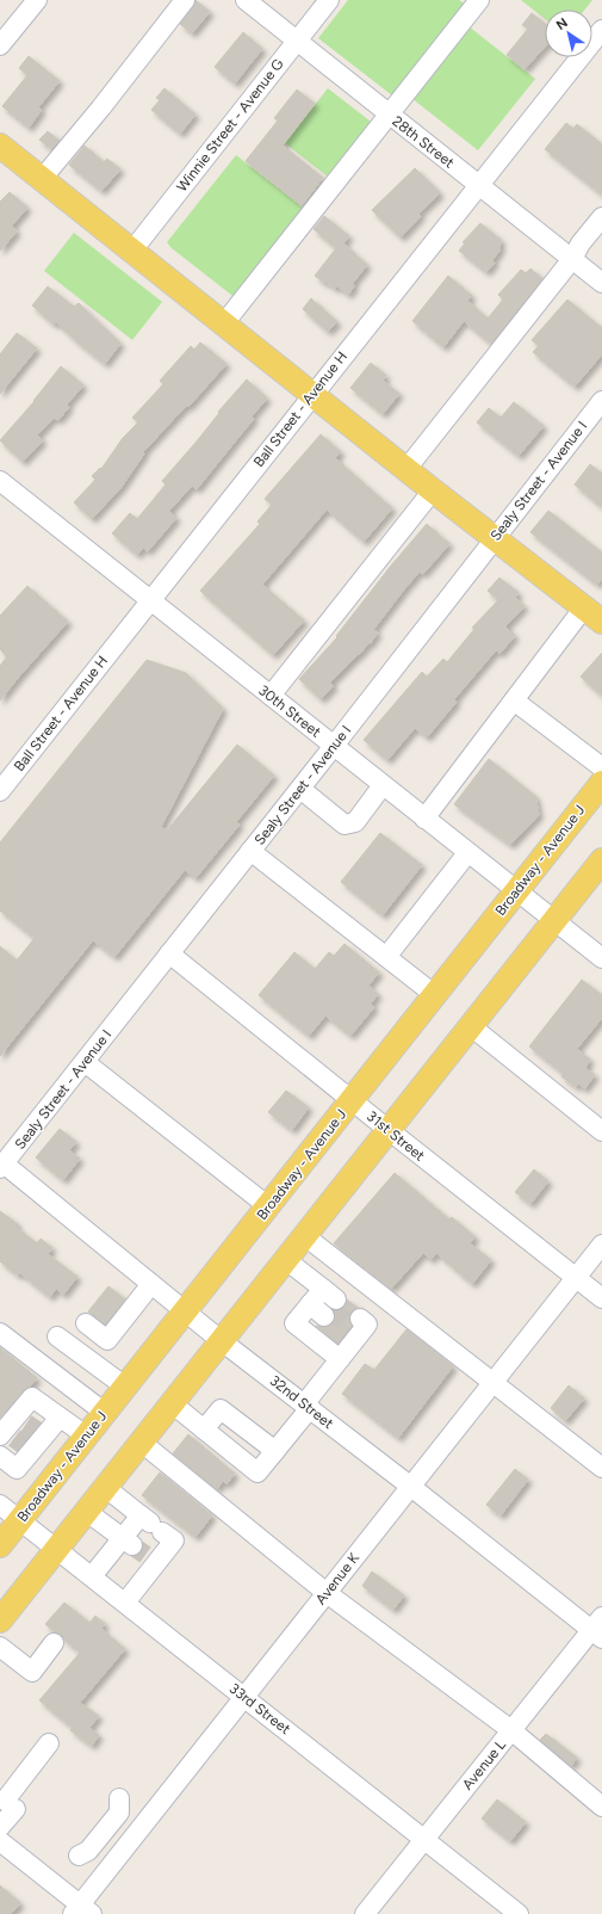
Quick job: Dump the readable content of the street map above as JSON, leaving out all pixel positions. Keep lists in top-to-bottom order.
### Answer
{
  "streets": {
    "main road": ["Broadway - Avenue J"],
    "street": [
      "Winnie Street - Avenue G",
      "28th Street",
      "Ball Street - Avenue H",
      "Sealy Street - Avenue I",
      "30th Street",
      "31st Street",
      "32nd Street",
      "Avenue K",
      "33rd Street",
      "Avenue L"
    ]
  },
  "crossings": [
    ["Winnie Street - Avenue G", "28th Street"],
    ["28th Street", "Ball Street - Avenue H"],
    ["Ball Street - Avenue H", "30th Street"],
    ["Sealy Street - Avenue I", "30th Street"],
    ["Sealy Street - Avenue I", "31st Street"],
    ["Sealy Street - Avenue I", "32nd Street"],
    ["30th Street", "Broadway - Avenue J"],
    ["Broadway - Avenue J", "31st Street"],
    ["Broadway - Avenue J", "32nd Street"],
    ["Broadway - Avenue J", "33rd Street"],
    ["31st Street", "Avenue K"],
    ["32nd Street", "Avenue K"],
    ["32nd Street", "Avenue L"],
    ["Avenue K", "33rd Street"],
    ["33rd Street", "Avenue L"]
  ],
  "north": "top left"
}
